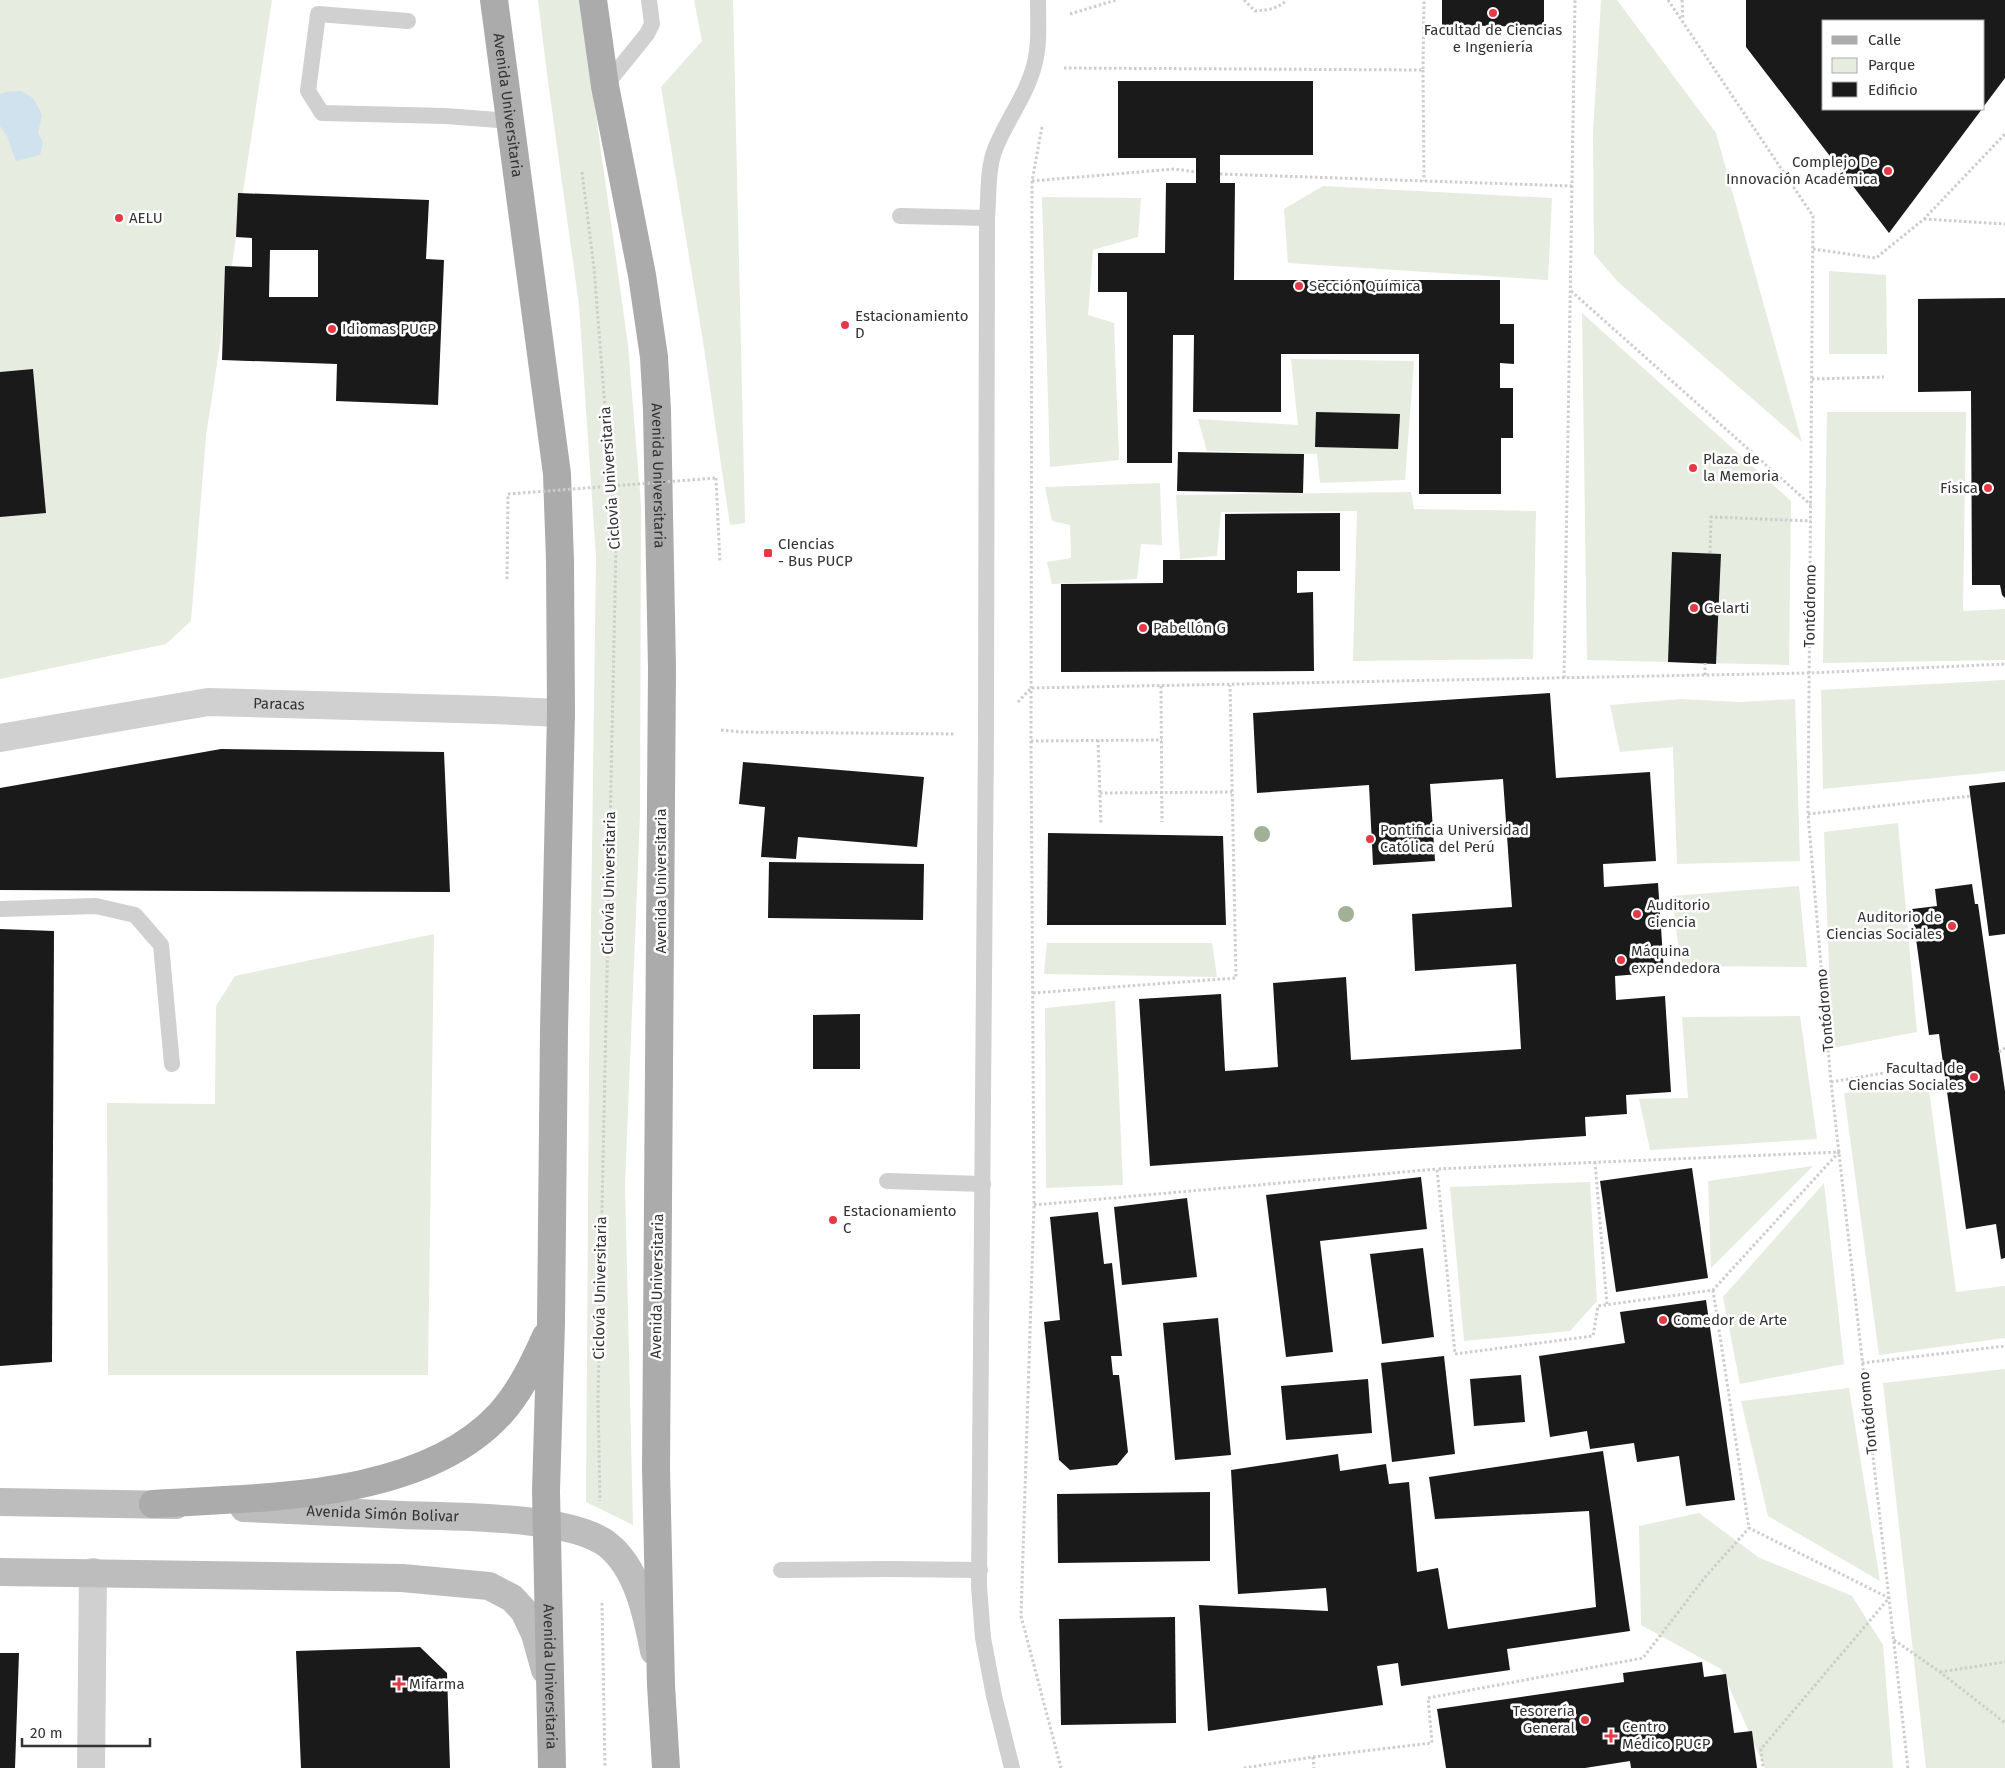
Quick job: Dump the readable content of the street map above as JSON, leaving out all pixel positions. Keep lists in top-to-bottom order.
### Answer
{
  "streets": {
    "main road": ["Avenida Universitaria", "Avenida Simón Bolivar"],
    "street": ["Paracas"],
    "path": ["Ciclovía Universitaria", "Tontódromo"]
  },
  "crossings": [
    ["Avenida Universitaria", "Paracas"],
    ["Avenida Universitaria", "Avenida Simón Bolivar"],
    ["Ciclovía Universitaria", "Avenida Simón Bolivar"]
  ],
  "places": {
    "other": [
      "Facultad de Ciencias e Ingeniería",
      "Complejo De Innovación Académica",
      "AELU",
      "Sección Química",
      "Estacionamiento D",
      "Idiomas PUCP",
      "Plaza de la Memoria",
      "Física",
      "Gelarti",
      "Pabellón G",
      "Pontificia Universidad Católica del Perú",
      "Auditorio Ciencia",
      "Auditorio de Ciencias Sociales",
      "Máquina expendedora",
      "Facultad de Ciencias Sociales",
      "Estacionamiento C",
      "Comedor de Arte",
      "Tesorería General"
    ],
    "transit": ["CIencias - Bus PUCP"],
    "health": ["Mifarma", "Centro Médico PUCP"]
  },
  "legend": ["Calle", "Parque", "Edificio"],
  "scale_bar": "20 m"
}
